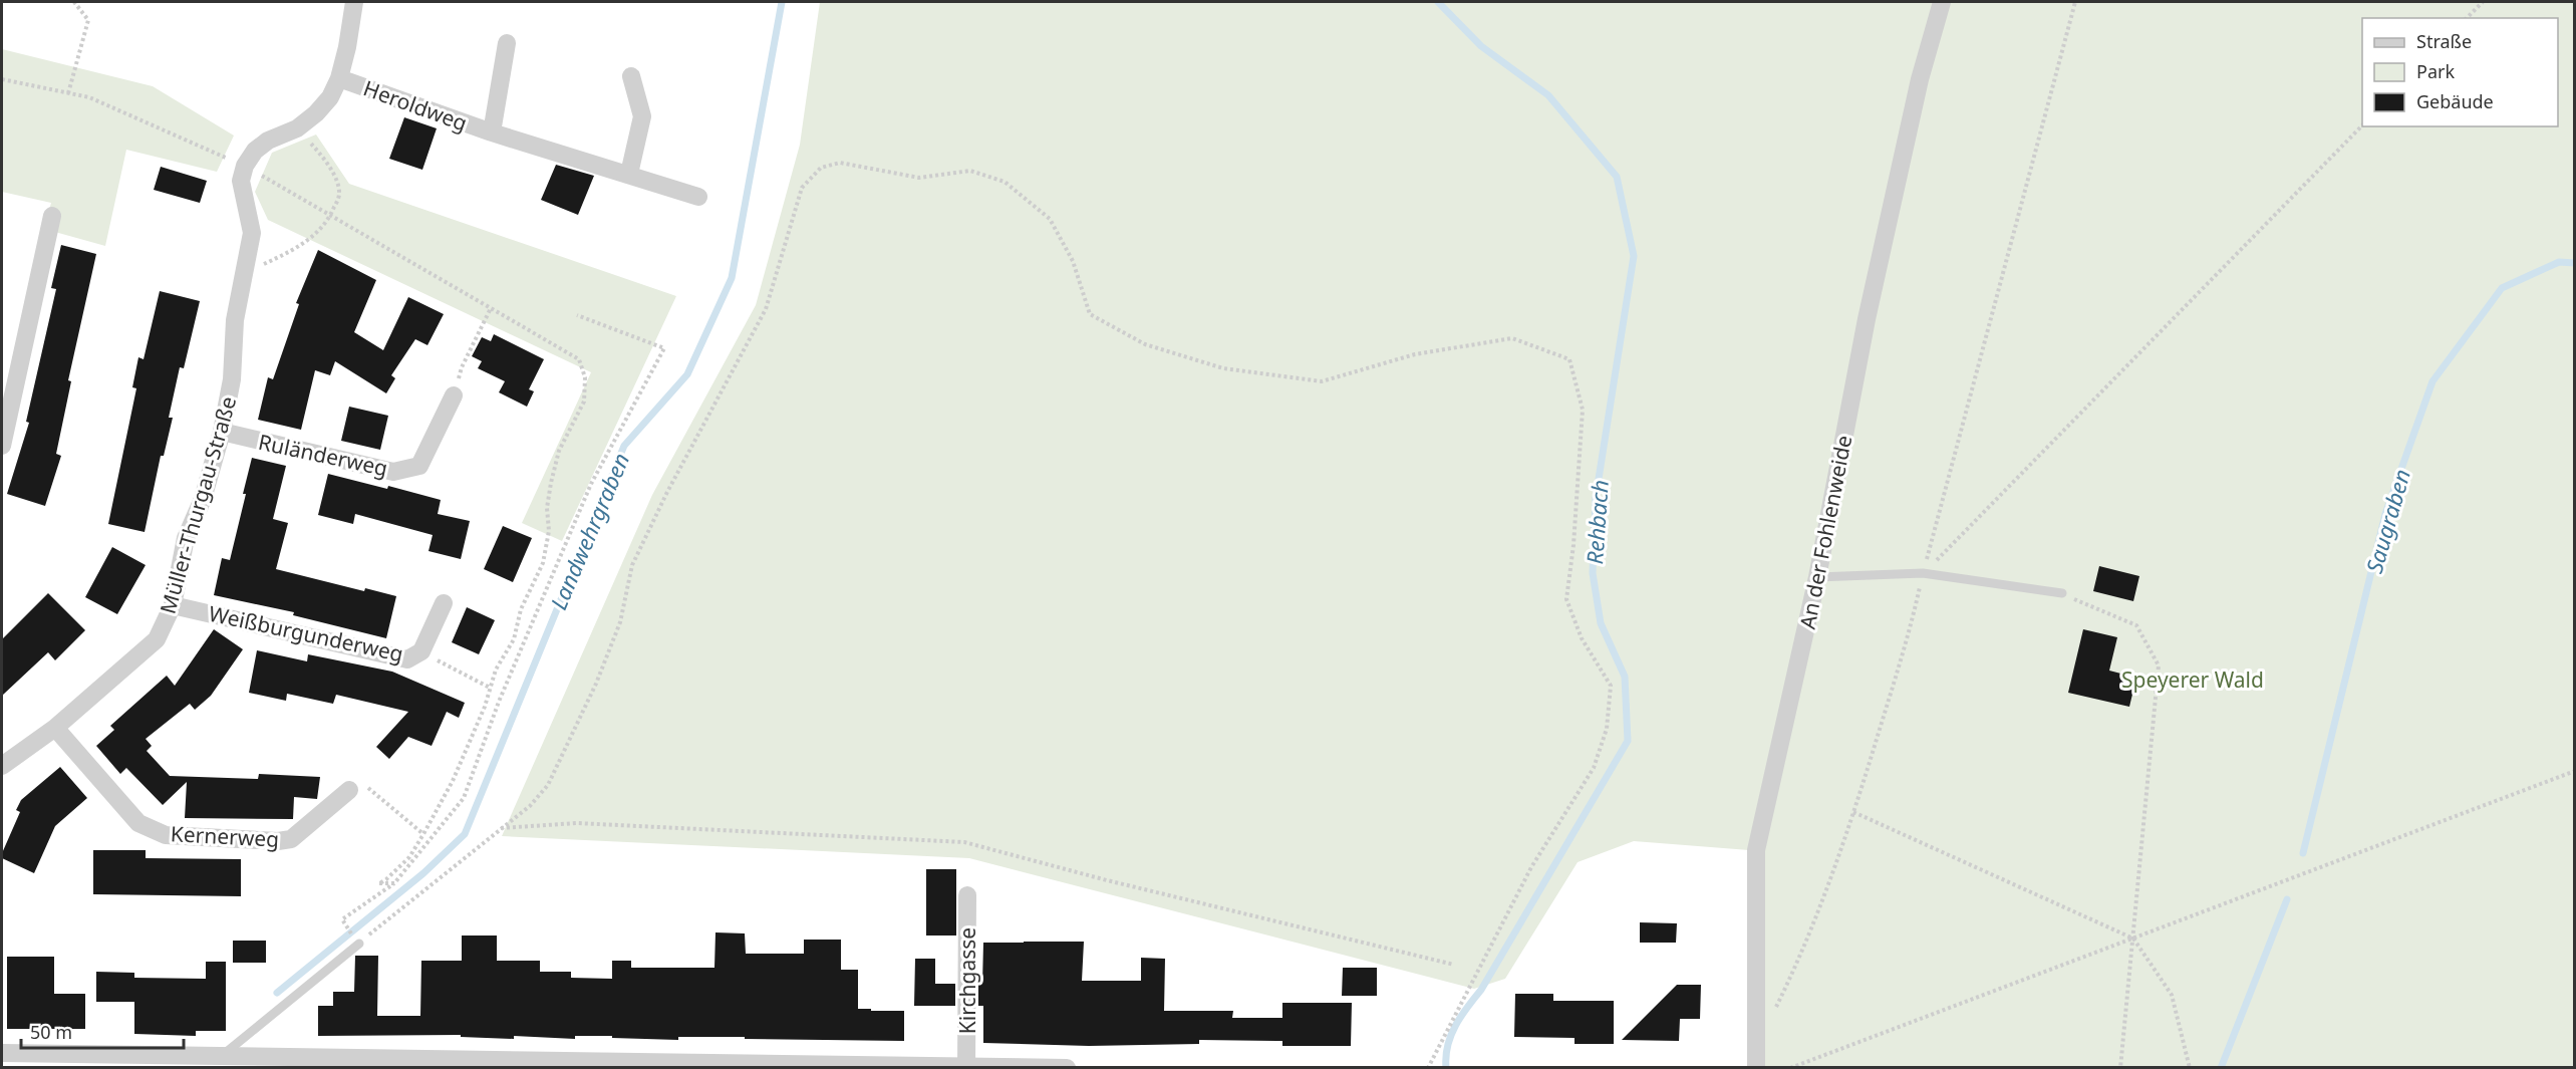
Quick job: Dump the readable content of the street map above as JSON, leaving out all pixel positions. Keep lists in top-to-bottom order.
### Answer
{
  "streets": {
    "street": [
      "Heroldweg",
      "Ruländerweg",
      "Müller-Thurgau-Straße",
      "An der Fohlenweide",
      "Weißburgunderweg",
      "Kernerweg",
      "Kirchgasse"
    ]
  },
  "crossings": [
    ["Ruländerweg", "Müller-Thurgau-Straße"],
    ["Müller-Thurgau-Straße", "Weißburgunderweg"],
    ["Müller-Thurgau-Straße", "Kernerweg"]
  ],
  "water": ["Saugraben", "Rehbach", "Landwehrgraben"],
  "parks": ["Speyerer Wald"],
  "legend": ["Straße", "Park", "Gebäude"],
  "scale_bar": "50 m"
}
